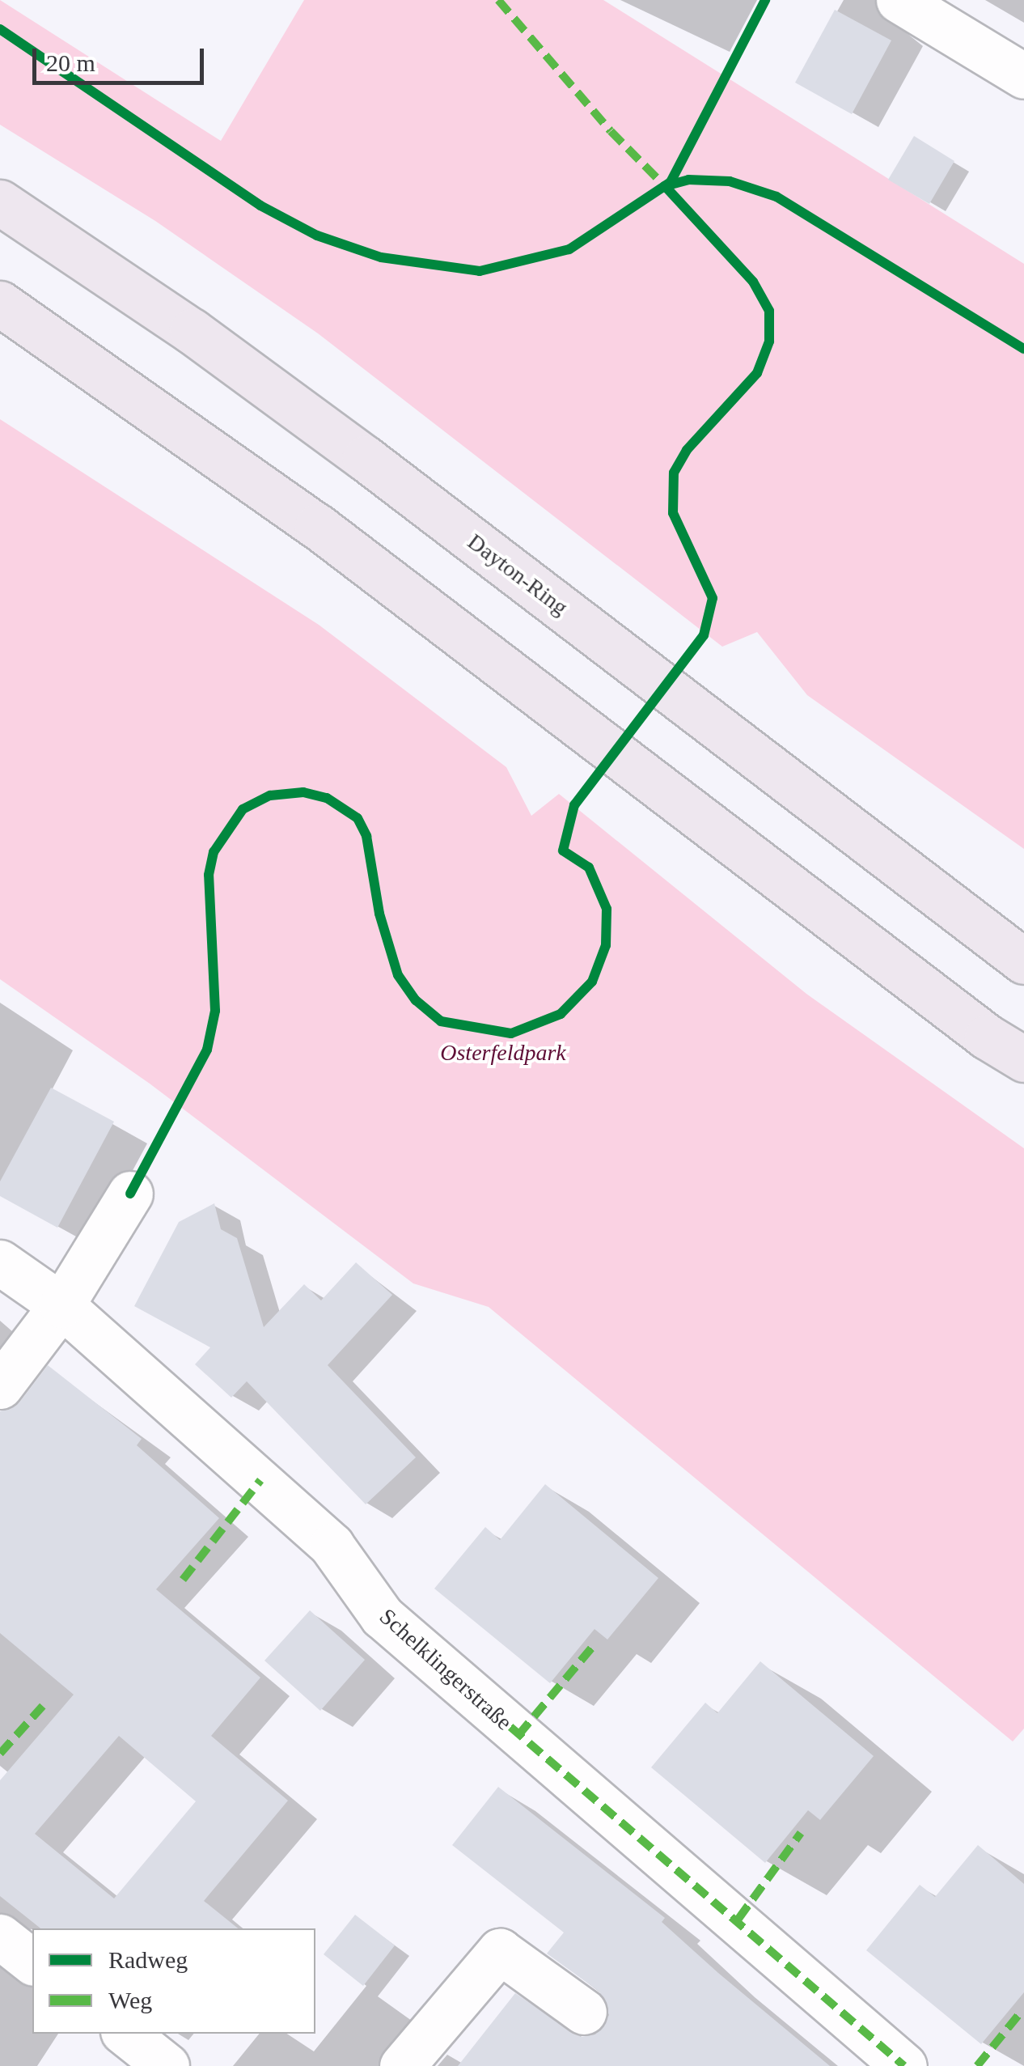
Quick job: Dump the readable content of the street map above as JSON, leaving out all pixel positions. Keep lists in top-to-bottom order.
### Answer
{
  "streets": {
    "highway": ["Dayton-Ring"],
    "street": ["Schelklingerstraße"]
  },
  "parks": ["Osterfeldpark"],
  "legend": ["Radweg", "Weg"],
  "scale_bar": "20 m"
}
